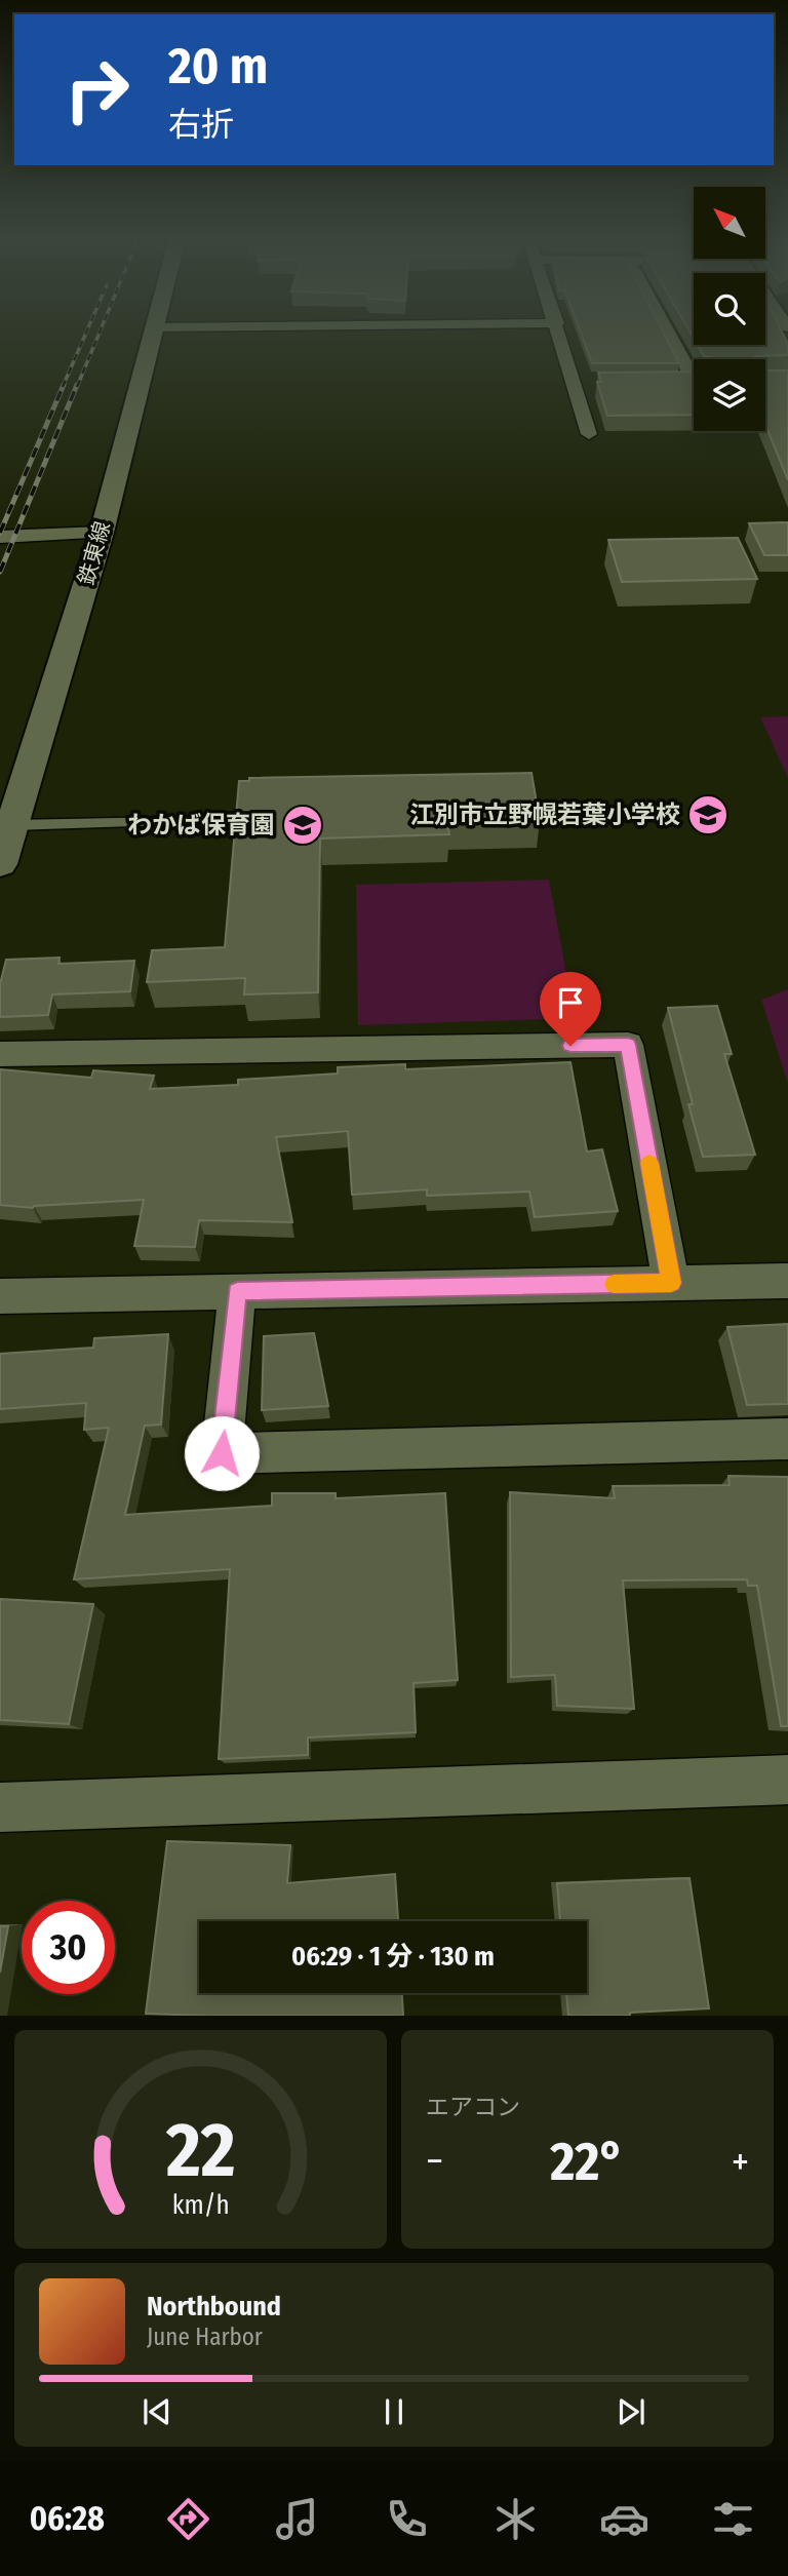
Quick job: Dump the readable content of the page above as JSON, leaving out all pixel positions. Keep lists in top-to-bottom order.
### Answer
{
  "streets": {
    "street": ["鉄東線"]
  },
  "places": {
    "school or university": ["江別市立野幌若葉小学校", "わかば保育園"]
  },
  "north": "top left",
  "page": {
    "turn": ["20 m", "右折"],
    "limit": "30",
    "trip": "06:29 · 1 分 · 130 m",
    "tile": "エアコン",
    "heat": ["−", "22°", "+"],
    "song": ["Northbound", "June Harbor"],
    "tabs": "06:28",
    "gauge": ["22", "km/h"]
  }
}
